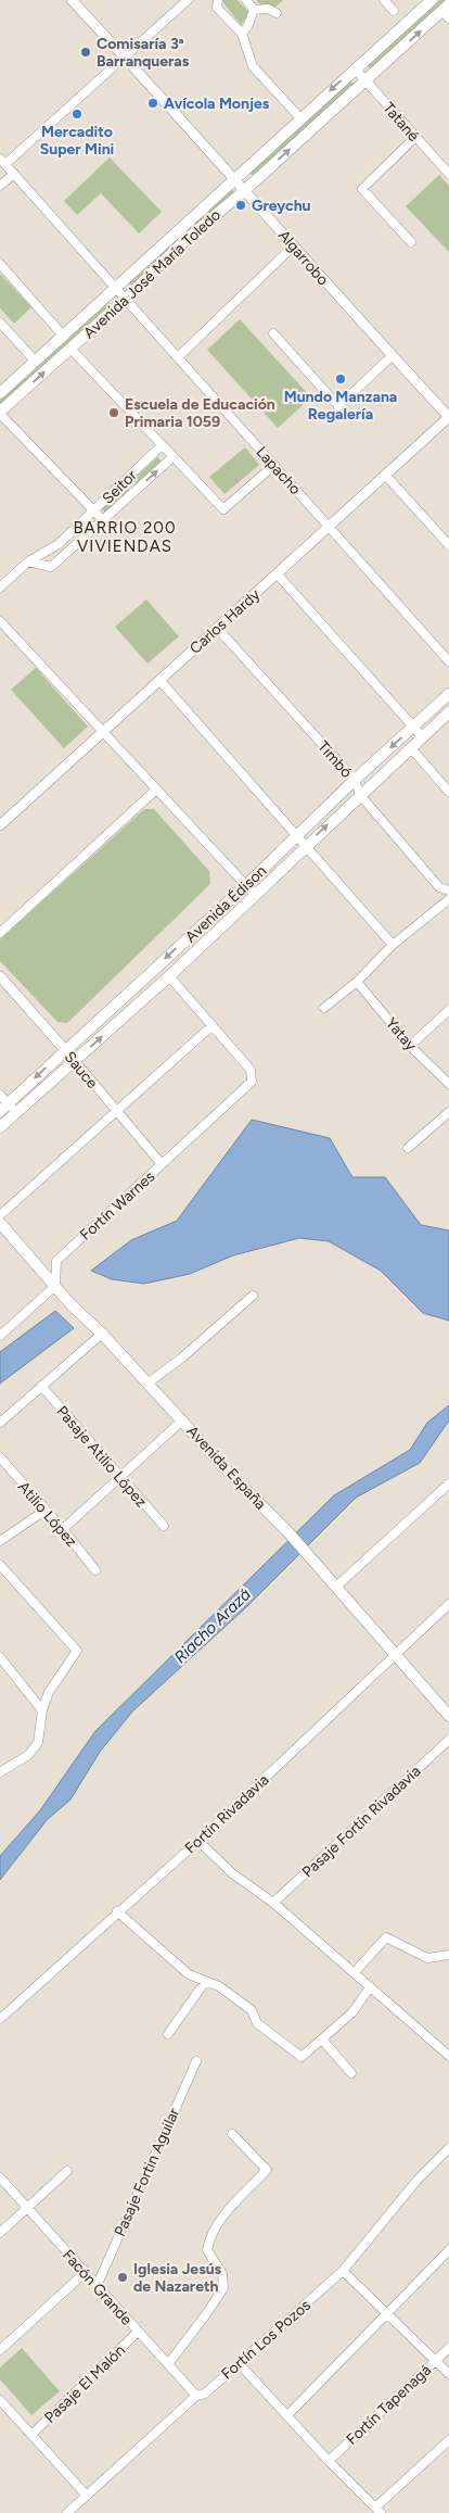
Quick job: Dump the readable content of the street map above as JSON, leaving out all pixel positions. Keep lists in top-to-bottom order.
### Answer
{
  "streets": {
    "main road": ["Avenida José María Toledo", "Avenida Édison", "Avenida España"],
    "street": [
      "Tatané",
      "Algarrobo",
      "Lapacho",
      "Seitor",
      "Carlos Hardy",
      "Timbó",
      "Yatay",
      "Sauce",
      "Fortín Warnes",
      "Pasaje Atilio López",
      "Atilio López",
      "Fortín Rivadavia",
      "Pasaje Fortín Rivadavia",
      "Pasaje Fortin Aguilar",
      "Facón Grande",
      "Fortín Los Pozos",
      "Pasaje El Malón",
      "Fortín Tapenagá"
    ]
  },
  "crossings": [
    ["Tatané", "Avenida José María Toledo"],
    ["Algarrobo", "Avenida José María Toledo"],
    ["Algarrobo", "Carlos Hardy"],
    ["Avenida José María Toledo", "Lapacho"],
    ["Lapacho", "Carlos Hardy"],
    ["Carlos Hardy", "Timbó"],
    ["Timbó", "Avenida Édison"],
    ["Avenida Édison", "Sauce"],
    ["Sauce", "Fortín Warnes"],
    ["Fortín Warnes", "Avenida España"],
    ["Avenida España", "Fortín Rivadavia"],
    ["Pasaje Fortin Aguilar", "Facón Grande"],
    ["Facón Grande", "Fortín Los Pozos"],
    ["Facón Grande", "Pasaje El Malón"]
  ],
  "districts": ["BARRIO 200 VIVIENDAS"],
  "water": ["Riacho Arazá"],
  "places": [
    "Comisaría 3ª Barranqueras",
    "Avícola Monjes",
    "Mercadito Super Mini",
    "Greychu",
    "Mundo Manzana Regalería",
    "Escuela de Educación Primaria 1059",
    "Iglesia Jesús de Nazareth"
  ]
}
